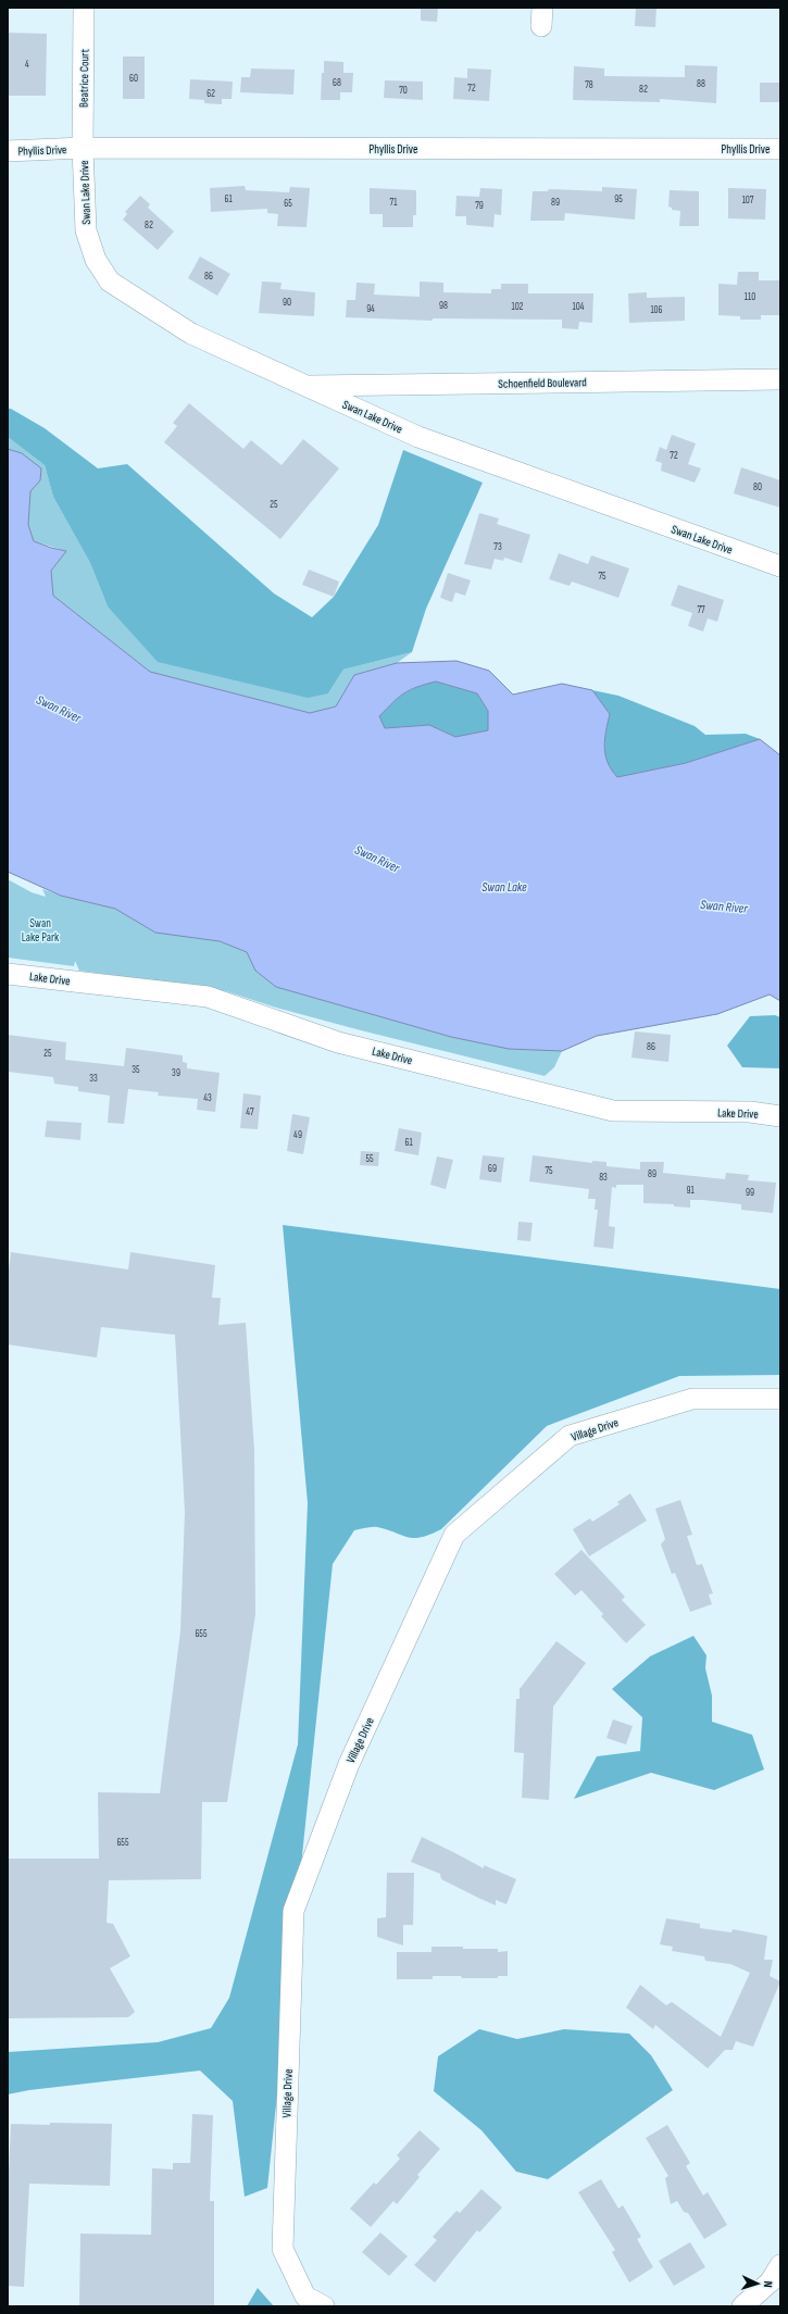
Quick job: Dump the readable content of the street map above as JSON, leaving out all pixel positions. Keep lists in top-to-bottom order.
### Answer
{
  "streets": {
    "street": [
      "Beatrice Court",
      "Phyllis Drive",
      "Swan Lake Drive",
      "Schoenfield Boulevard",
      "Lake Drive",
      "Village Drive"
    ]
  },
  "crossings": [
    ["Beatrice Court", "Phyllis Drive"],
    ["Beatrice Court", "Swan Lake Drive"],
    ["Phyllis Drive", "Swan Lake Drive"],
    ["Swan Lake Drive", "Schoenfield Boulevard"]
  ],
  "water": ["Swan River", "Swan Lake"],
  "parks": ["Swan Lake Park"],
  "house_numbers": [
    "4",
    "60",
    "68",
    "88",
    "78",
    "72",
    "82",
    "70",
    "62",
    "61",
    "95",
    "107",
    "71",
    "89",
    "65",
    "79",
    "82",
    "86",
    "110",
    "90",
    "98",
    "102",
    "104",
    "94",
    "106",
    "72",
    "80",
    "25",
    "73",
    "75",
    "77",
    "86",
    "25",
    "35",
    "39",
    "33",
    "43",
    "47",
    "49",
    "61",
    "55",
    "69",
    "75",
    "89",
    "83",
    "91",
    "99",
    "655",
    "655"
  ],
  "north": "right"
}
